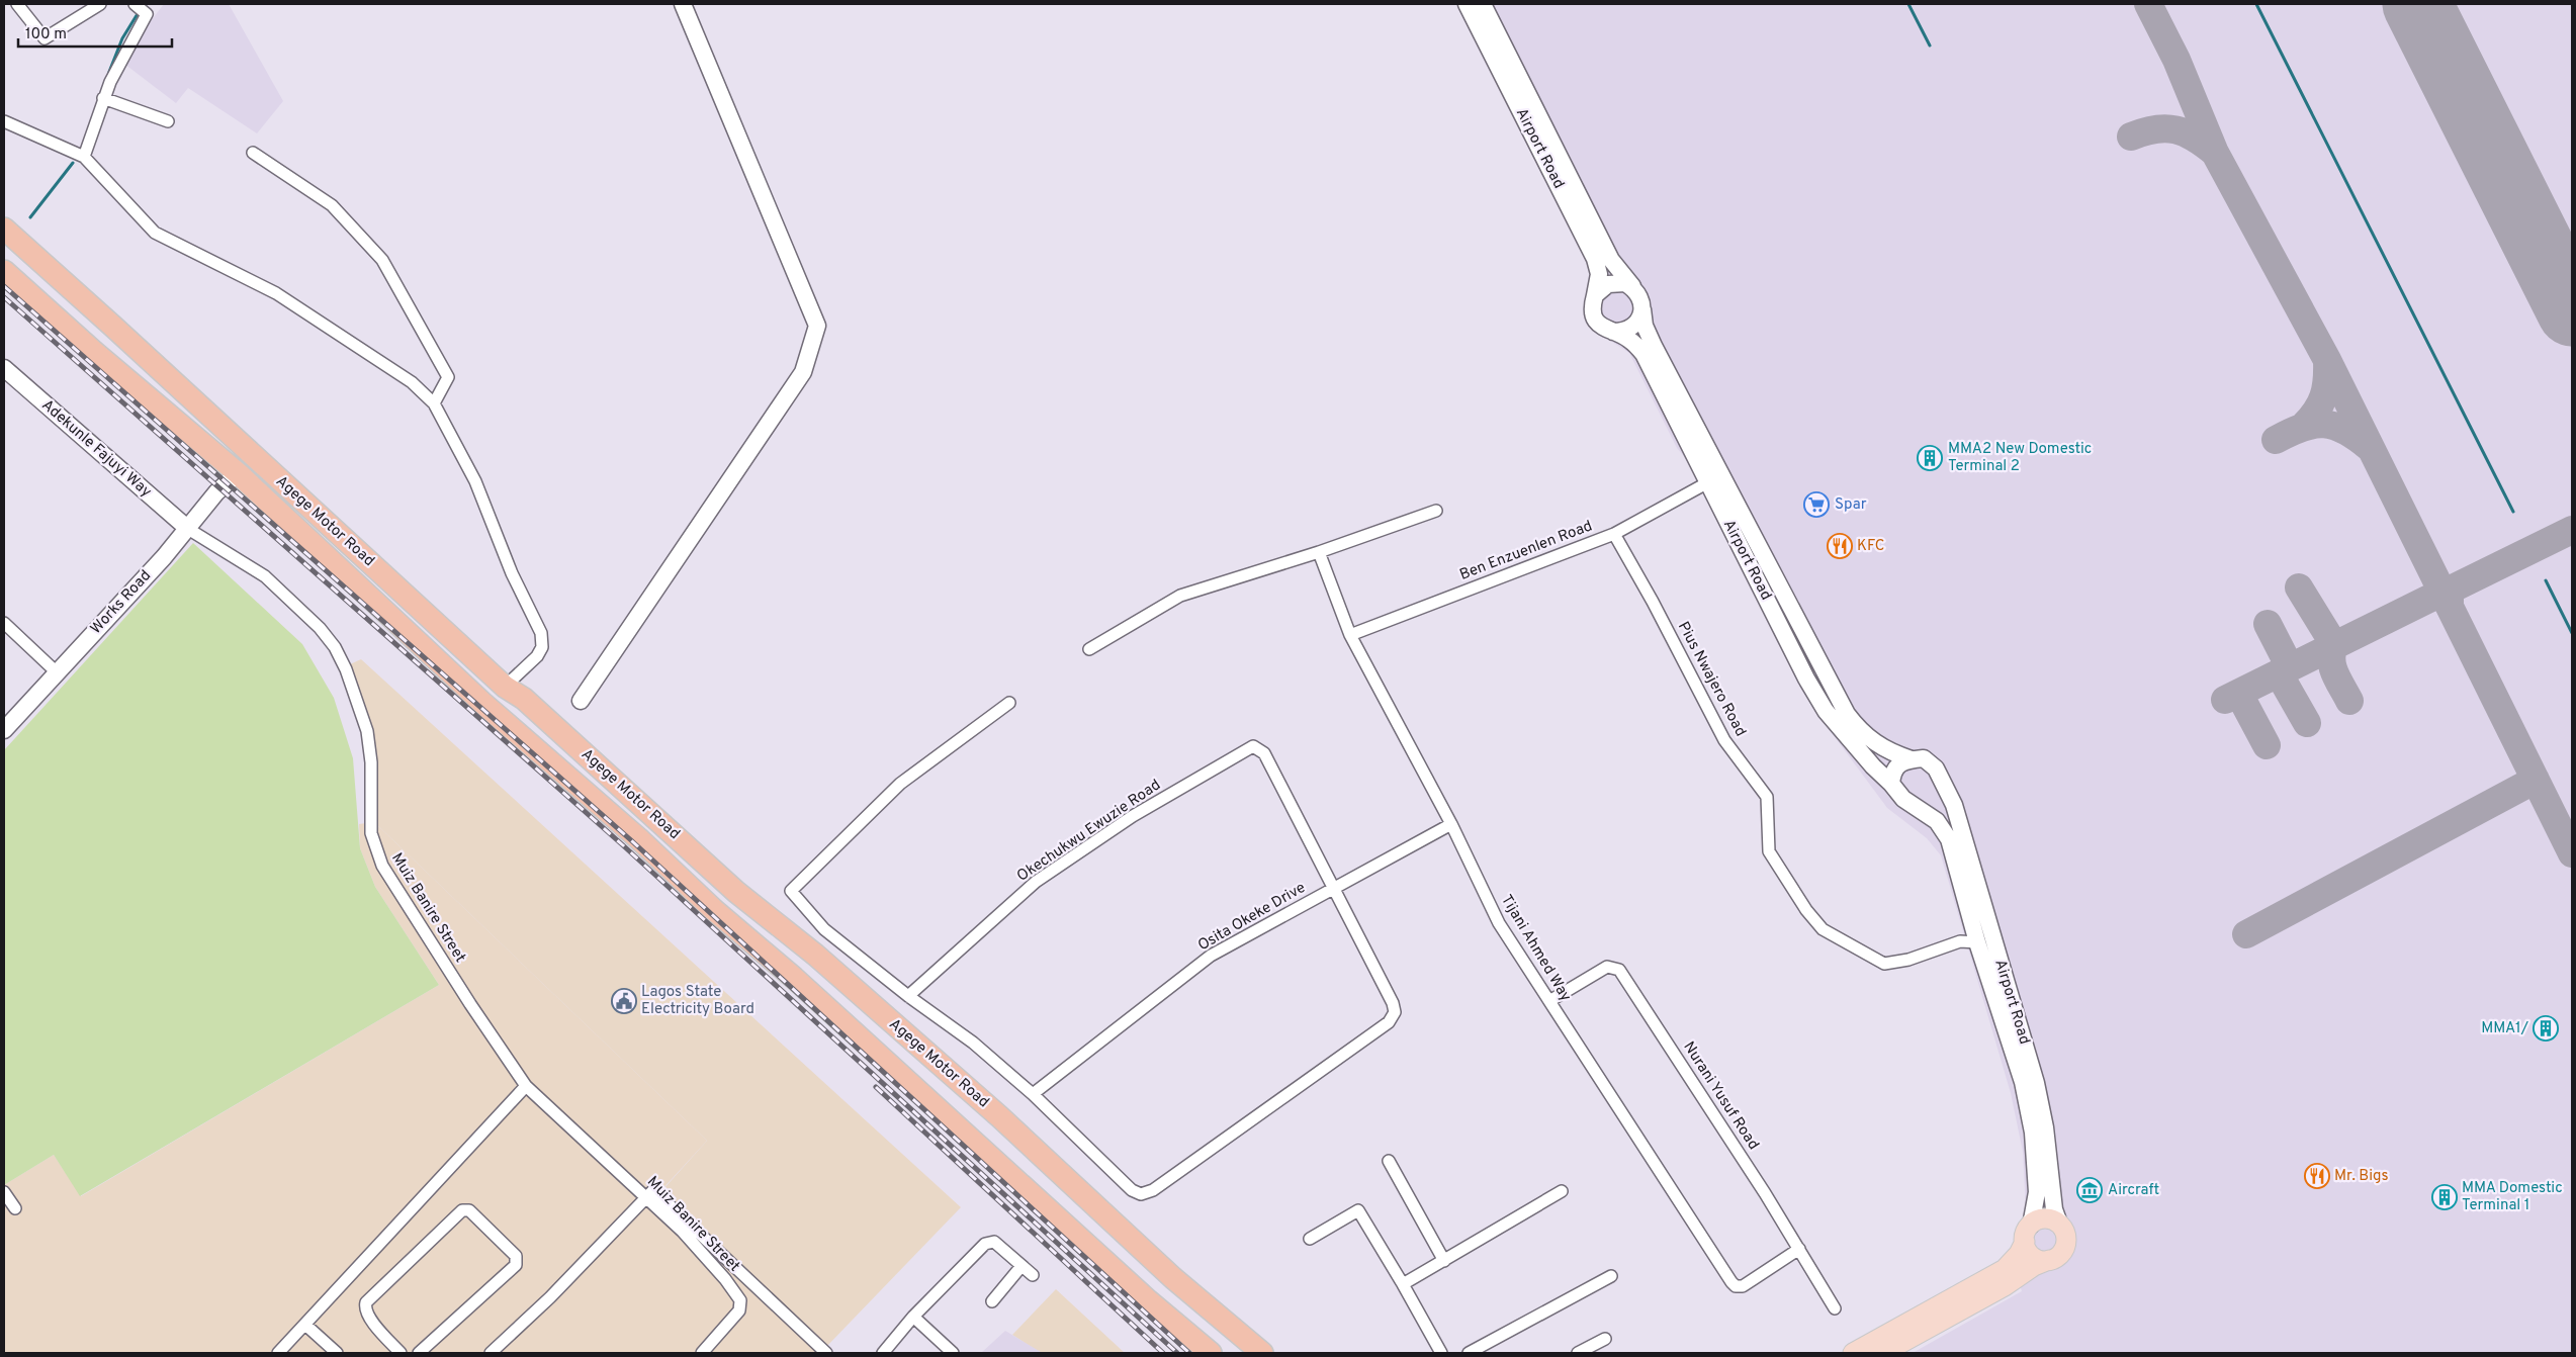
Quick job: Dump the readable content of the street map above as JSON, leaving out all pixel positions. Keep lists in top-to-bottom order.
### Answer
{
  "streets": {
    "highway": ["Agege Motor Road"],
    "main road": ["Airport Road", "Adekunle Fajuyi Way", "Works Road"],
    "street": [
      "Ben Enzuenlen Road",
      "Pius Nwajero Road",
      "Okechukwu Ewuzie Road",
      "Muiz Banire Street",
      "Osita Okeke Drive",
      "Tijani Ahmed Way",
      "Nurani Yusuf Road"
    ]
  },
  "crossings": [
    ["Airport Road", "Ben Enzuenlen Road"],
    ["Airport Road", "Pius Nwajero Road"],
    ["Adekunle Fajuyi Way", "Works Road"],
    ["Adekunle Fajuyi Way", "Muiz Banire Street"],
    ["Agege Motor Road", "Works Road"],
    ["Ben Enzuenlen Road", "Pius Nwajero Road"],
    ["Ben Enzuenlen Road", "Tijani Ahmed Way"],
    ["Works Road", "Muiz Banire Street"],
    ["Okechukwu Ewuzie Road", "Osita Okeke Drive"],
    ["Osita Okeke Drive", "Tijani Ahmed Way"],
    ["Tijani Ahmed Way", "Nurani Yusuf Road"]
  ],
  "places": {
    "building": ["MMA2 New Domestic Terminal 2", "MMA1/", "MMA Domestic Terminal 1"],
    "supermarket": ["Spar"],
    "restaurant": ["KFC", "Mr. Bigs"],
    "public building": ["Lagos State Electricity Board"],
    "museum": ["Aircraft"]
  },
  "scale_bar": "100 m"
}
